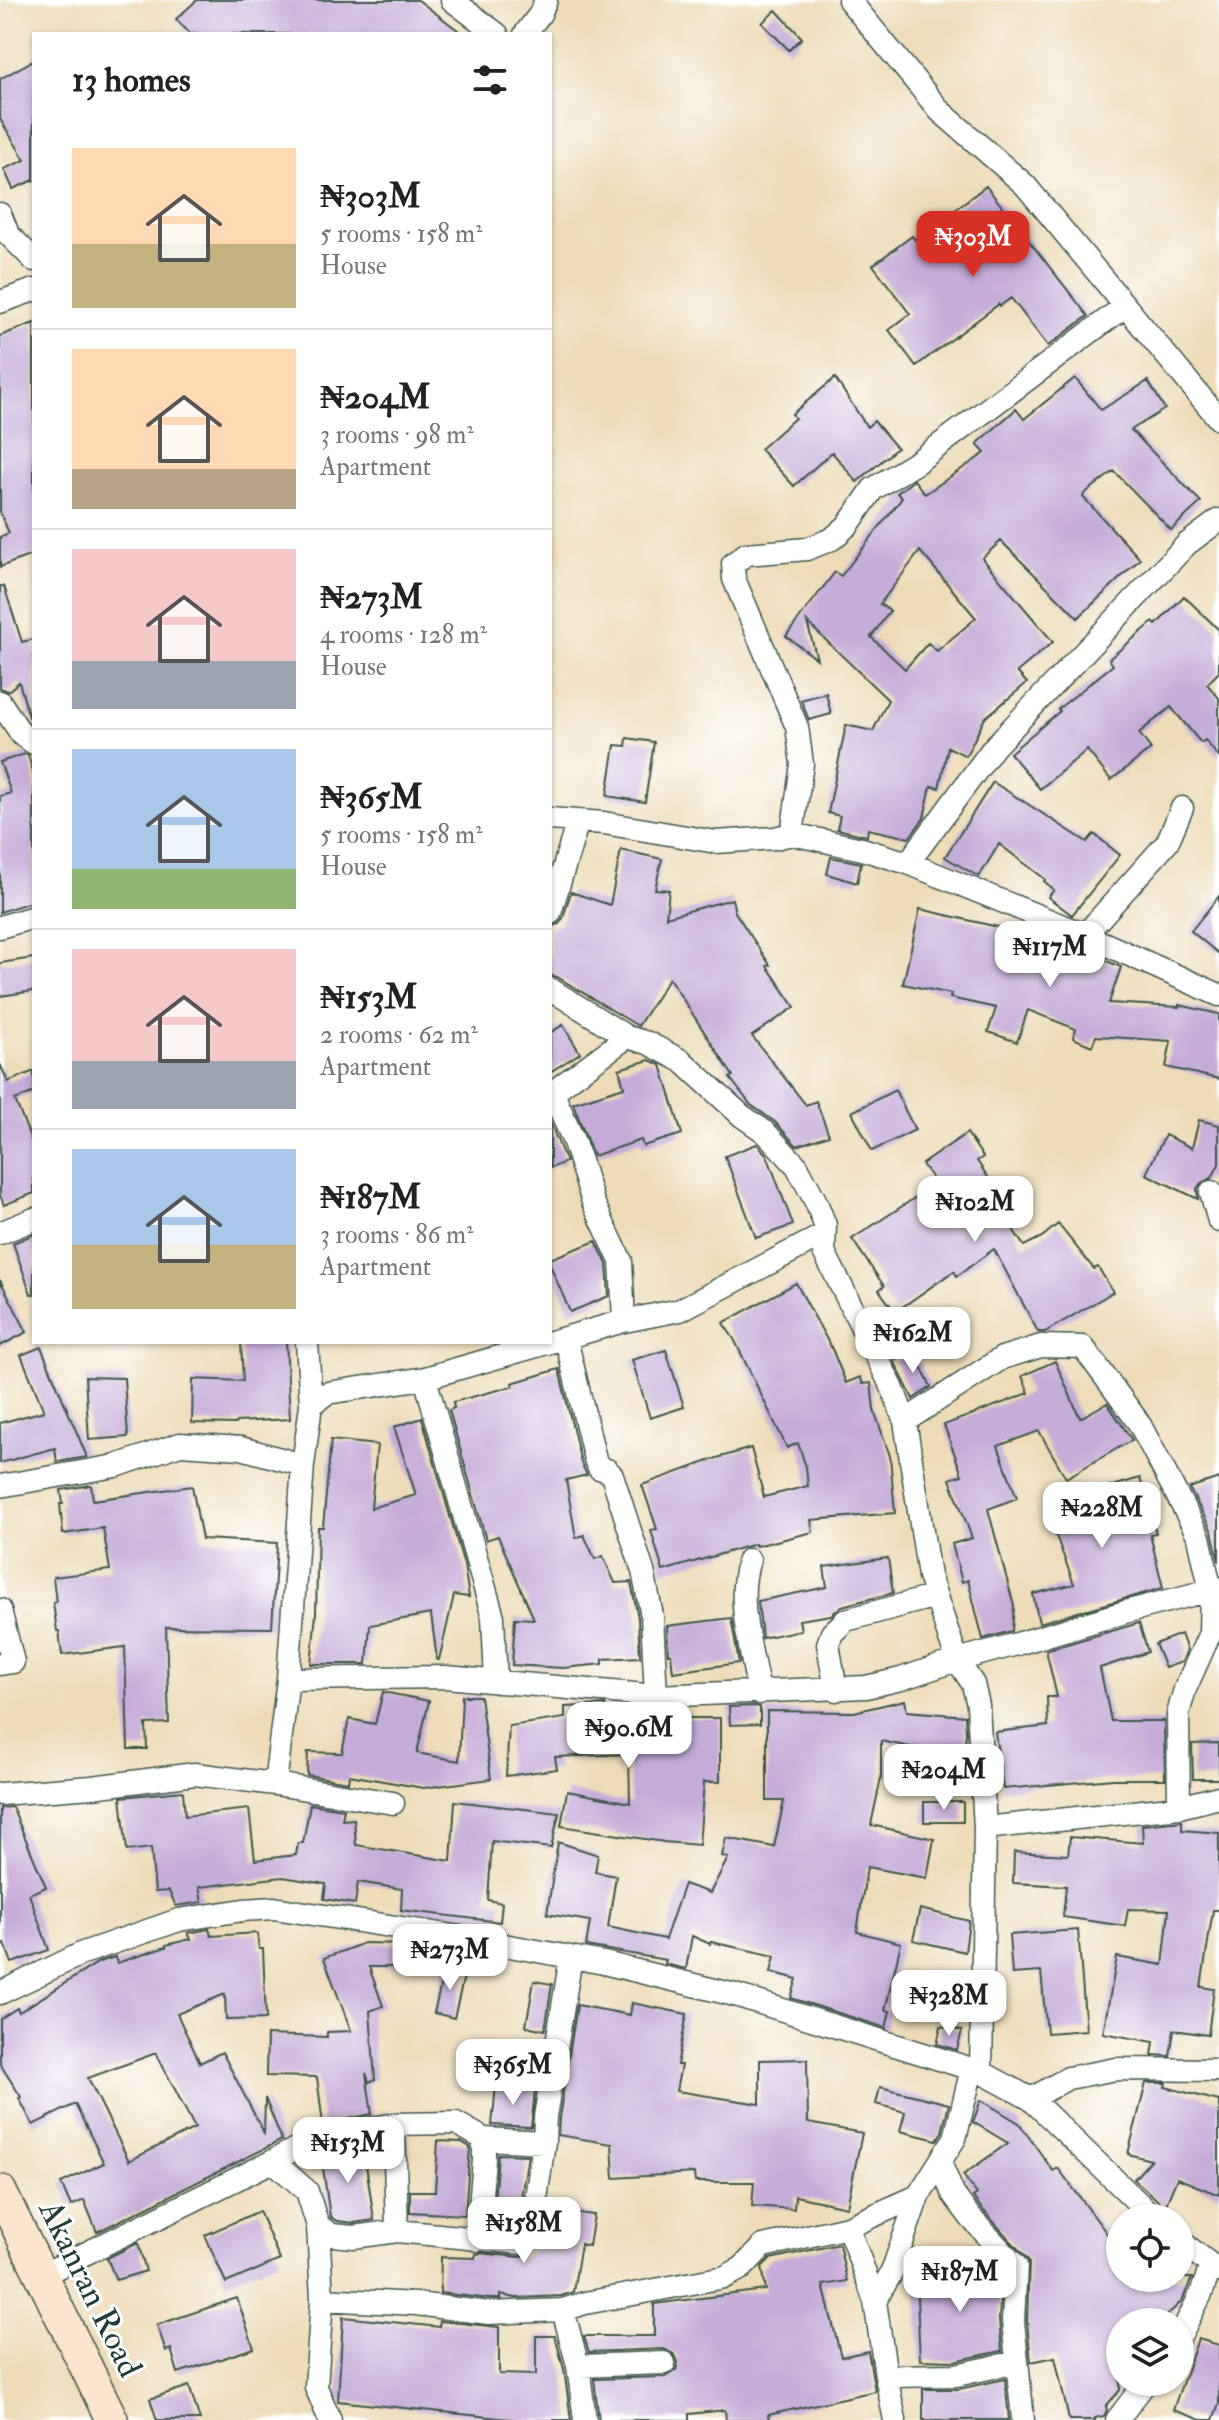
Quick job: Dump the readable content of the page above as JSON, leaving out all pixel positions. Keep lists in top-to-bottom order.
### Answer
{
  "streets": {
    "main road": ["Akanran Road"]
  },
  "page": {
    "heading": "13 homes",
    "list": [
      {
        "name": "₦303M",
        "note": "5 rooms · 158 m² · House"
      },
      {
        "name": "₦204M",
        "note": "3 rooms · 98 m² · Apartment"
      },
      {
        "name": "₦273M",
        "note": "4 rooms · 128 m² · House"
      },
      {
        "name": "₦365M",
        "note": "5 rooms · 158 m² · House"
      },
      {
        "name": "₦153M",
        "note": "2 rooms · 62 m² · Apartment"
      },
      {
        "name": "₦187M",
        "note": "3 rooms · 86 m² · Apartment"
      }
    ],
    "price": [
      "₦303M",
      "₦117M",
      "₦102M",
      "₦162M",
      "₦228M",
      "₦90.6M",
      "₦204M",
      "₦273M",
      "₦328M",
      "₦365M",
      "₦153M",
      "₦158M",
      "₦187M"
    ]
  }
}
